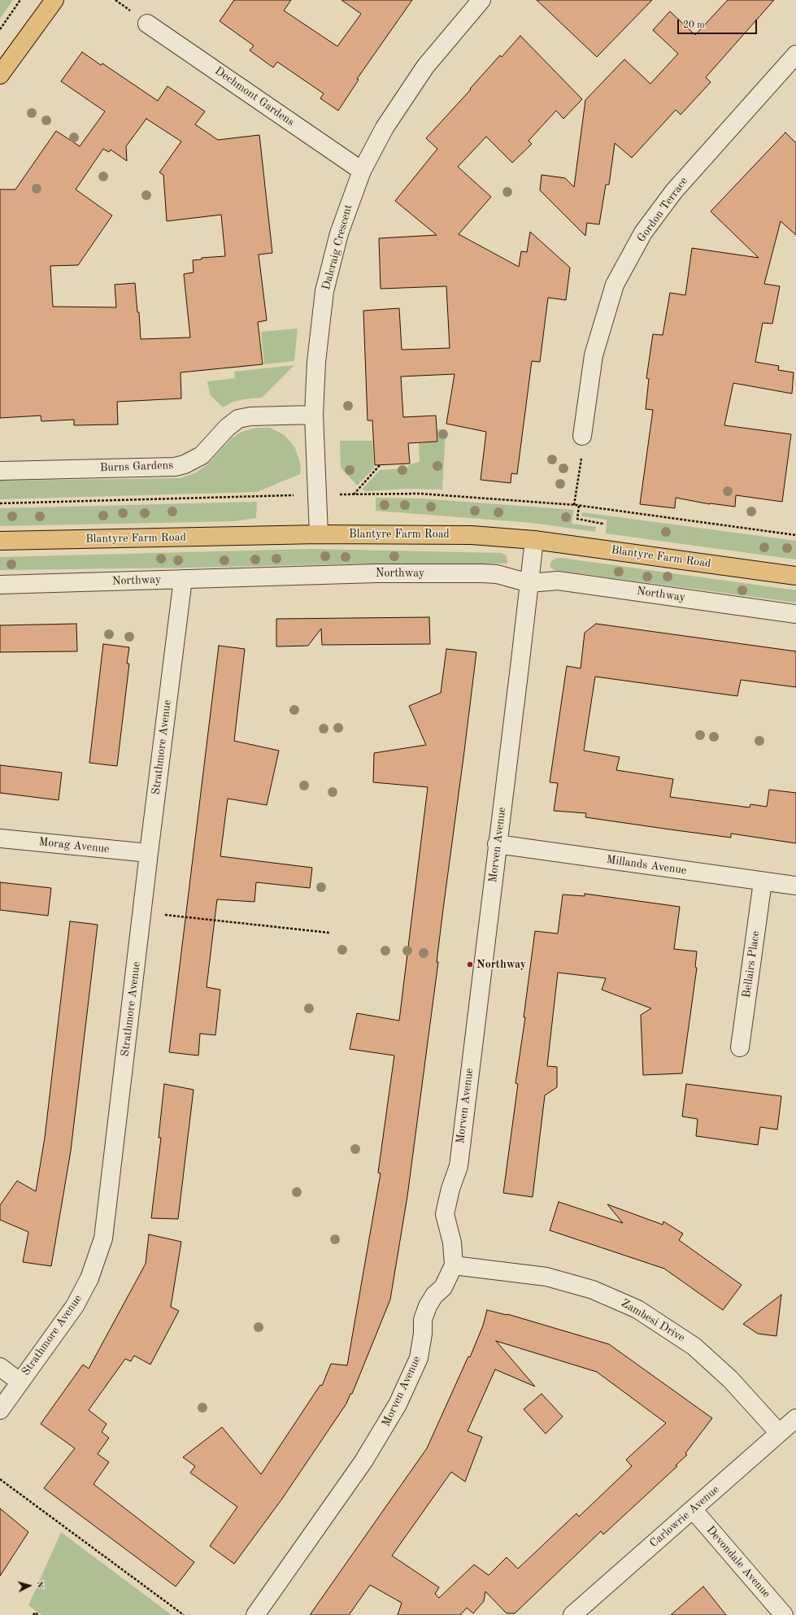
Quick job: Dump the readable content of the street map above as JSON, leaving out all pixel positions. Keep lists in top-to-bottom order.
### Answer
{
  "streets": {
    "main road": ["Blantyre Farm Road"],
    "street": [
      "Dechmont Gardens",
      "Gordon Terrace",
      "Dalcraig Crescent",
      "Burns Gardens",
      "Northway",
      "Strathmore Avenue",
      "Morven Avenue",
      "Morag Avenue",
      "Millands Avenue",
      "Bellairs Place",
      "Zambesi Drive",
      "Carlowrie Avenue",
      "Devondale Avenue"
    ]
  },
  "crossings": [
    ["Dechmont Gardens", "Dalcraig Crescent"],
    ["Dalcraig Crescent", "Burns Gardens"],
    ["Dalcraig Crescent", "Blantyre Farm Road"],
    ["Blantyre Farm Road", "Morven Avenue"],
    ["Northway", "Strathmore Avenue"],
    ["Northway", "Morven Avenue"],
    ["Strathmore Avenue", "Morag Avenue"],
    ["Morven Avenue", "Millands Avenue"],
    ["Morven Avenue", "Zambesi Drive"],
    ["Millands Avenue", "Bellairs Place"],
    ["Zambesi Drive", "Carlowrie Avenue"],
    ["Carlowrie Avenue", "Devondale Avenue"]
  ],
  "places": ["Northway"],
  "scale_bar": "20 m",
  "north": "right"
}
